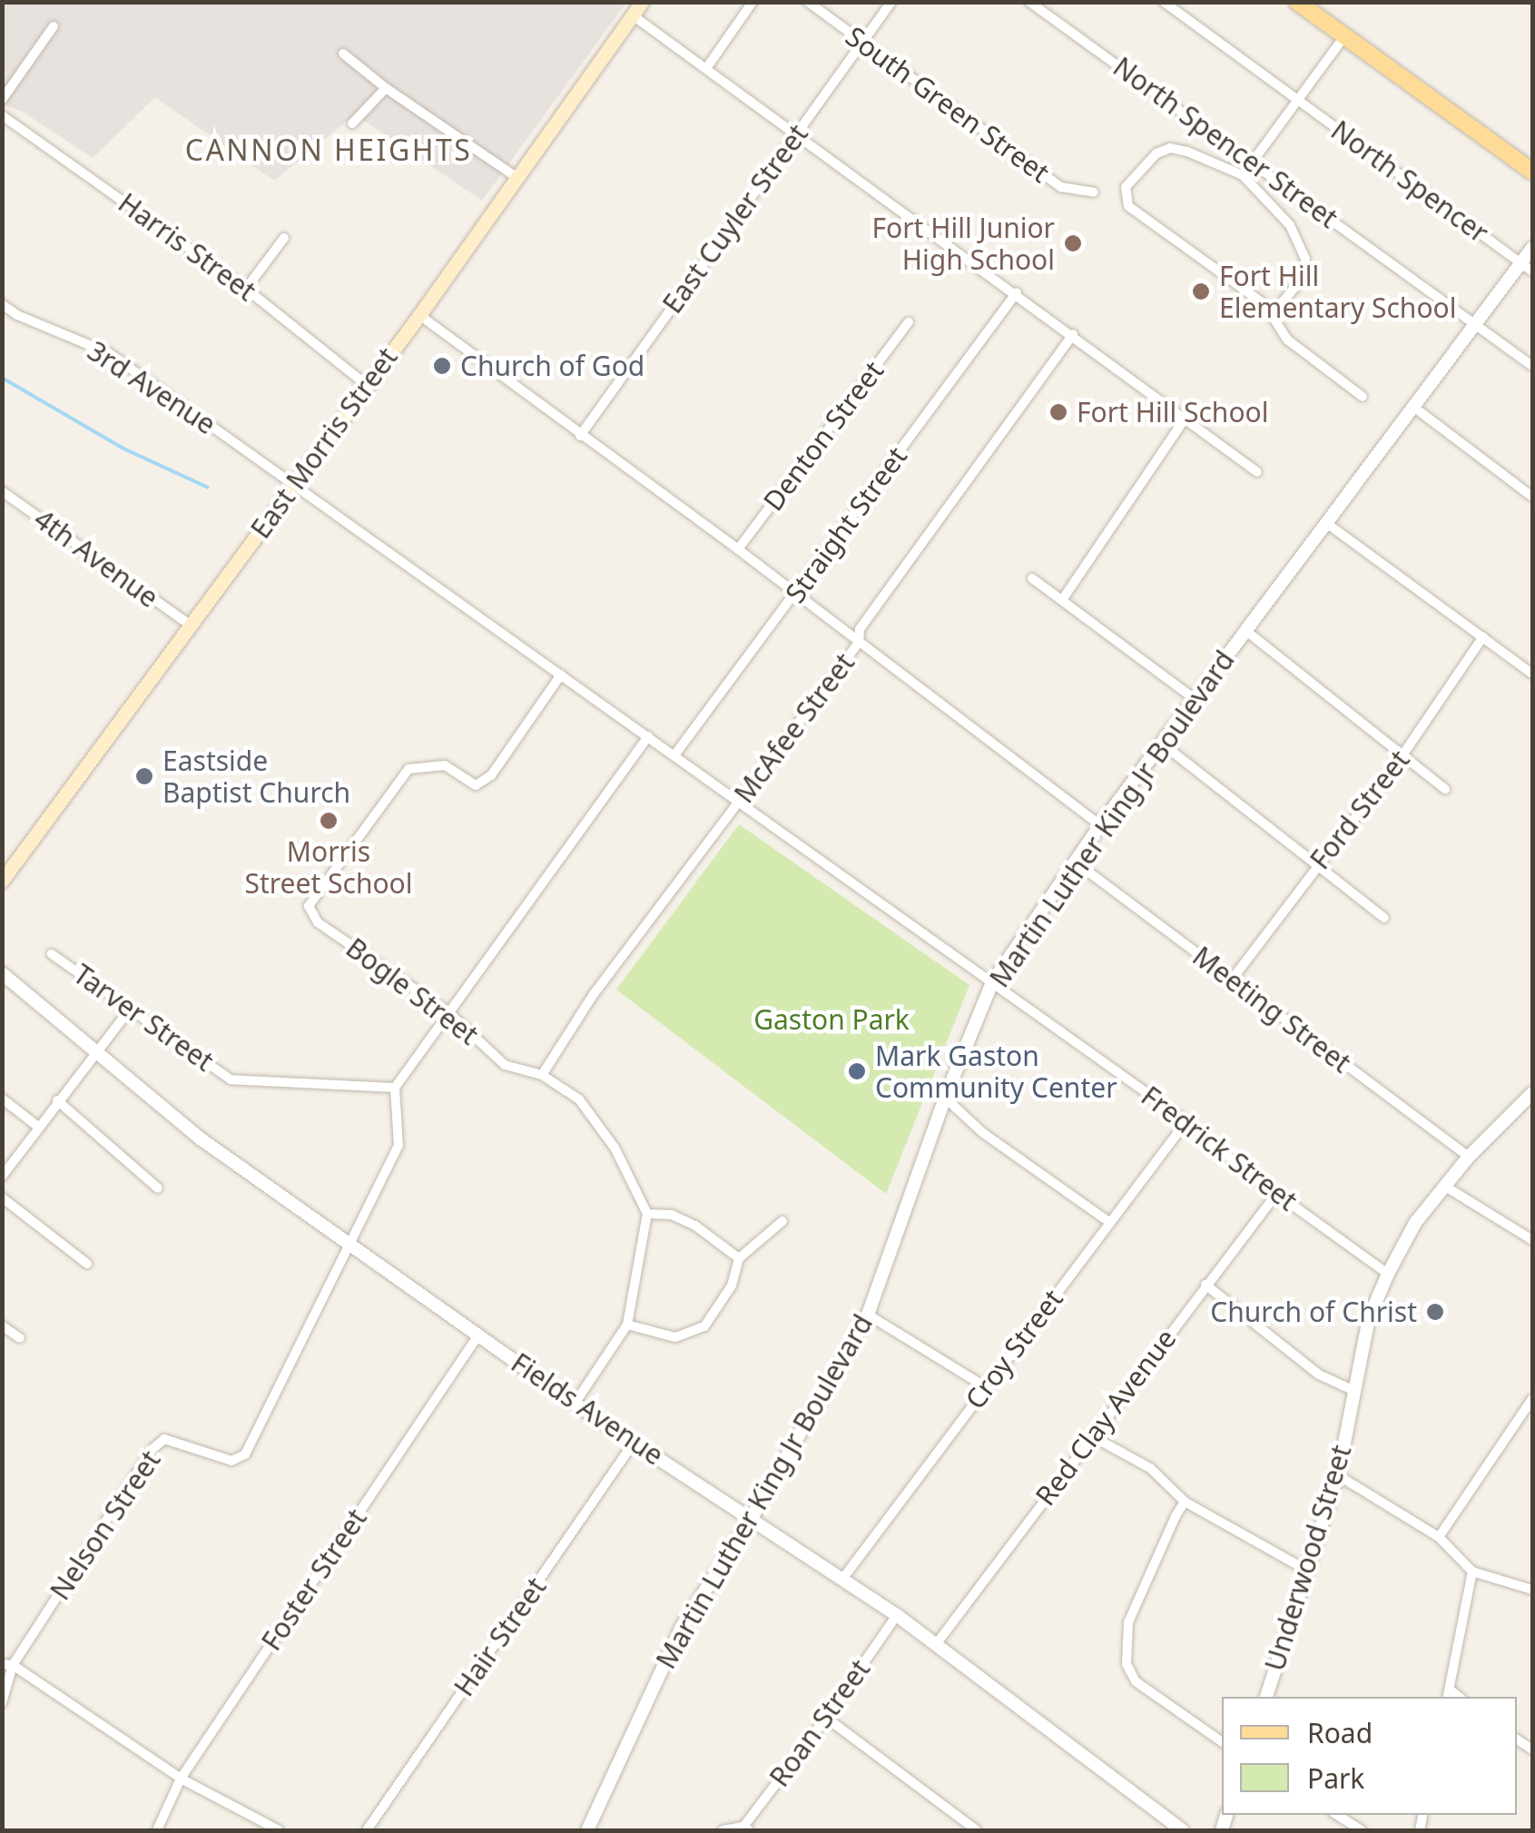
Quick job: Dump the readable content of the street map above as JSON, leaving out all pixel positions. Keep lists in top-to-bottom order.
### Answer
{
  "streets": {
    "main road": ["East Morris Street"],
    "street": [
      "South Green Street",
      "North Spencer Street",
      "North Spencer",
      "East Cuyler Street",
      "Harris Street",
      "3rd Avenue",
      "Denton Street",
      "Straight Street",
      "4th Avenue",
      "McAfee Street",
      "Ford Street",
      "Martin Luther King Jr Boulevard",
      "Bogle Street",
      "Meeting Street",
      "Tarver Street",
      "Fredrick Street",
      "Croy Street",
      "Fields Avenue",
      "Red Clay Avenue",
      "Nelson Street",
      "Underwood Street",
      "Foster Street",
      "Hair Street",
      "Roan Street"
    ]
  },
  "crossings": [
    ["South Green Street", "East Cuyler Street"],
    ["North Spencer Street", "Martin Luther King Jr Boulevard"],
    ["North Spencer", "Martin Luther King Jr Boulevard"],
    ["Harris Street", "East Morris Street"],
    ["3rd Avenue", "East Morris Street"],
    ["3rd Avenue", "Bogle Street"],
    ["3rd Avenue", "Fredrick Street"],
    ["East Morris Street", "4th Avenue"],
    ["Straight Street", "Fredrick Street"],
    ["McAfee Street", "Bogle Street"],
    ["McAfee Street", "Fredrick Street"],
    ["Ford Street", "Meeting Street"],
    ["Martin Luther King Jr Boulevard", "Meeting Street"],
    ["Martin Luther King Jr Boulevard", "Fredrick Street"],
    ["Martin Luther King Jr Boulevard", "Fields Avenue"],
    ["Bogle Street", "Fredrick Street"],
    ["Meeting Street", "Underwood Street"],
    ["Fredrick Street", "Croy Street"],
    ["Fredrick Street", "Red Clay Avenue"],
    ["Fredrick Street", "Underwood Street"],
    ["Croy Street", "Fields Avenue"],
    ["Fields Avenue", "Red Clay Avenue"],
    ["Fields Avenue", "Nelson Street"],
    ["Fields Avenue", "Foster Street"],
    ["Fields Avenue", "Hair Street"],
    ["Fields Avenue", "Roan Street"]
  ],
  "districts": ["CANNON HEIGHTS"],
  "parks": ["Gaston Park"],
  "places": [
    "Fort Hill Junior High School",
    "Fort Hill Elementary School",
    "Church of God",
    "Fort Hill School",
    "Eastside Baptist Church",
    "Morris Street School",
    "Mark Gaston Community Center",
    "Church of Christ"
  ],
  "legend": ["Road", "Park"]
}
